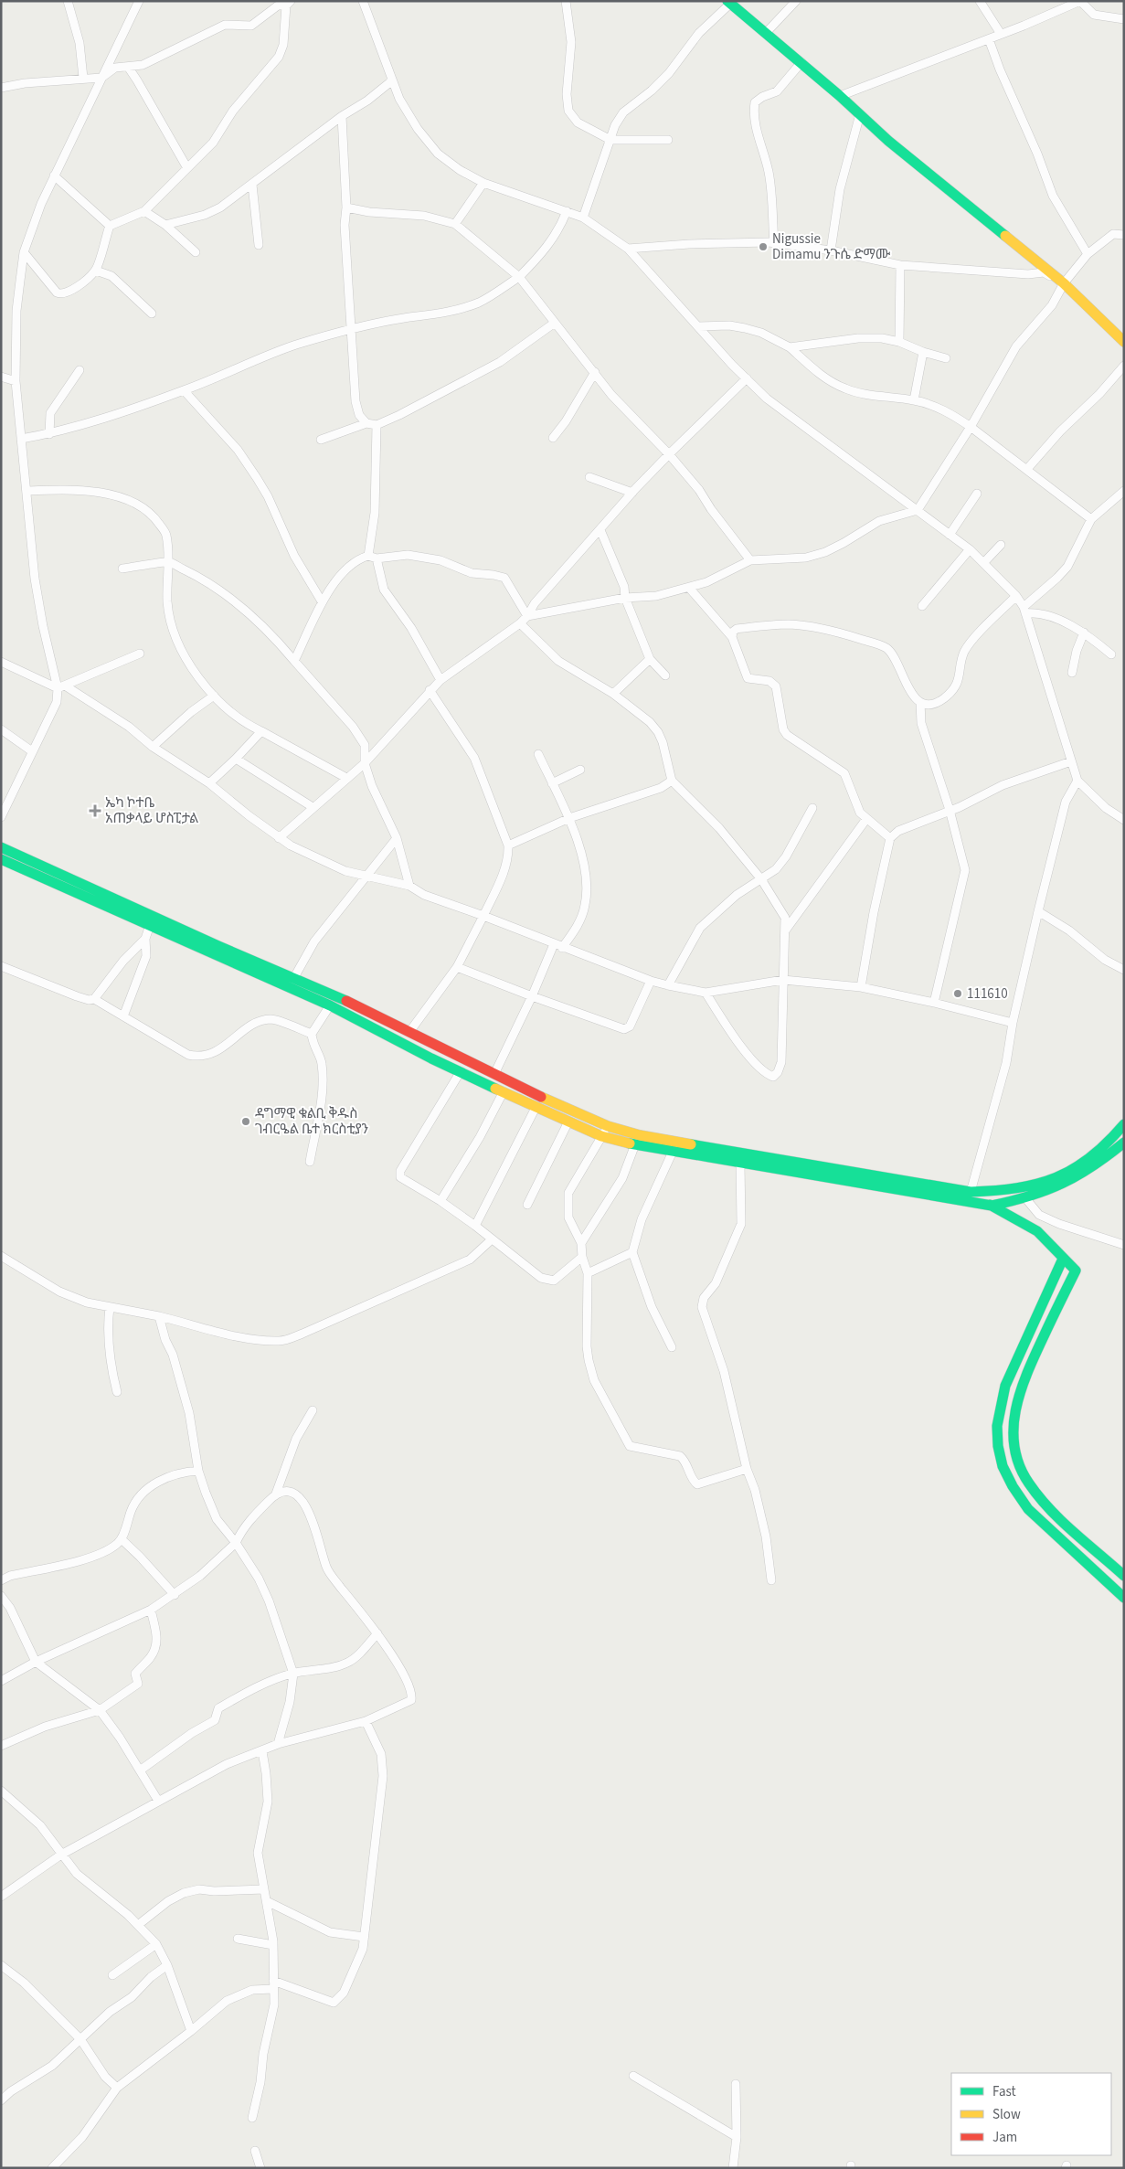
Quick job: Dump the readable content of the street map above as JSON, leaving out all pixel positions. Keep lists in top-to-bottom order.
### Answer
{
  "places": {
    "other": ["Nigussie Dimamu ንጉሴ ድማሙ", "111610", "ዳግማዊ ቁልቢ ቅዱስ ገብርዔል ቤተ ክርስቲያን"],
    "health": ["ኤካ ኮተቤ አጠቃላይ ሆስፒታል"]
  },
  "legend": ["Fast", "Slow", "Jam"]
}
